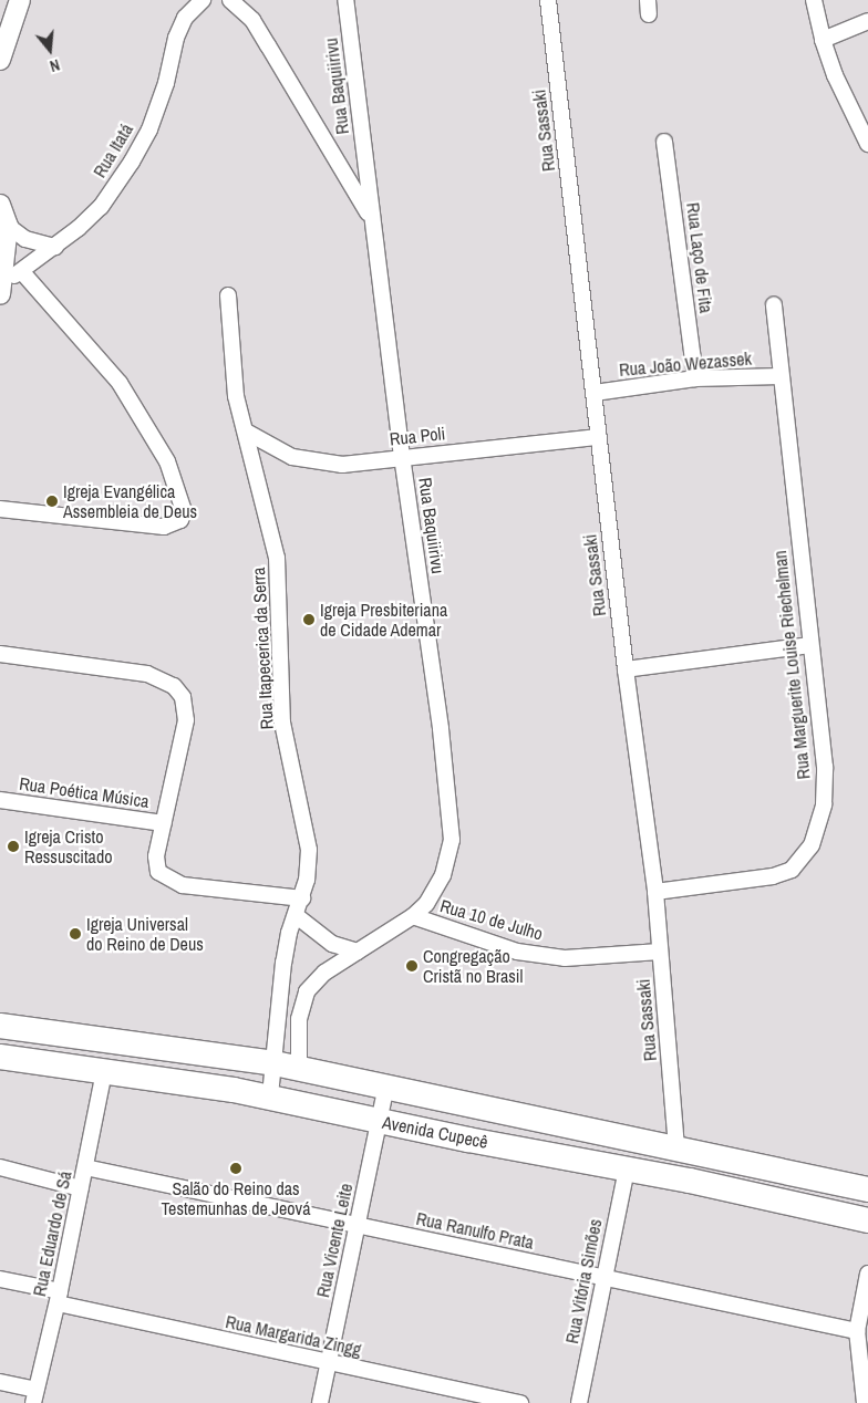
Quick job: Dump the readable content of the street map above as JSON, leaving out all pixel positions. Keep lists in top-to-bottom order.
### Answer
{
  "streets": {
    "main road": ["Avenida Cupecê"],
    "street": [
      "Rua Baquiirivu",
      "Rua Sassaki",
      "Rua Itatá",
      "Rua Laço de Fita",
      "Rua João Wezassek",
      "Rua Poli",
      "Rua Itapecerica da Serra",
      "Rua Marguerite Louise Riechelman",
      "Rua Poética Música",
      "Rua 10 de Julho",
      "Rua Ranulfo Prata",
      "Rua Eduardo de Sá",
      "Rua Vicente Leite",
      "Rua Vitória Simões",
      "Rua Margarida Zingg"
    ]
  },
  "crossings": [
    ["Rua Baquiirivu", "Rua Poli"],
    ["Rua Baquiirivu", "Rua 10 de Julho"],
    ["Rua Baquiirivu", "Avenida Cupecê"],
    ["Rua Sassaki", "Rua João Wezassek"],
    ["Rua Sassaki", "Rua Poli"],
    ["Rua Sassaki", "Rua Marguerite Louise Riechelman"],
    ["Rua Sassaki", "Rua 10 de Julho"],
    ["Rua Sassaki", "Avenida Cupecê"],
    ["Rua Laço de Fita", "Rua João Wezassek"],
    ["Rua João Wezassek", "Rua Marguerite Louise Riechelman"],
    ["Rua Poli", "Rua Itapecerica da Serra"],
    ["Rua Itapecerica da Serra", "Avenida Cupecê"],
    ["Avenida Cupecê", "Rua Eduardo de Sá"],
    ["Avenida Cupecê", "Rua Vicente Leite"],
    ["Avenida Cupecê", "Rua Vitória Simões"],
    ["Rua Ranulfo Prata", "Rua Eduardo de Sá"],
    ["Rua Ranulfo Prata", "Rua Vicente Leite"],
    ["Rua Ranulfo Prata", "Rua Vitória Simões"],
    ["Rua Eduardo de Sá", "Rua Margarida Zingg"],
    ["Rua Vicente Leite", "Rua Margarida Zingg"]
  ],
  "places": [
    "Igreja Evangélica Assembleia de Deus",
    "Igreja Presbiteriana de Cidade Ademar",
    "Igreja Cristo Ressuscitado",
    "Igreja Universal do Reino de Deus",
    "Congregação Cristã no Brasil",
    "Salão do Reino das Testemunhas de Jeová"
  ],
  "north": "bottom"
}
